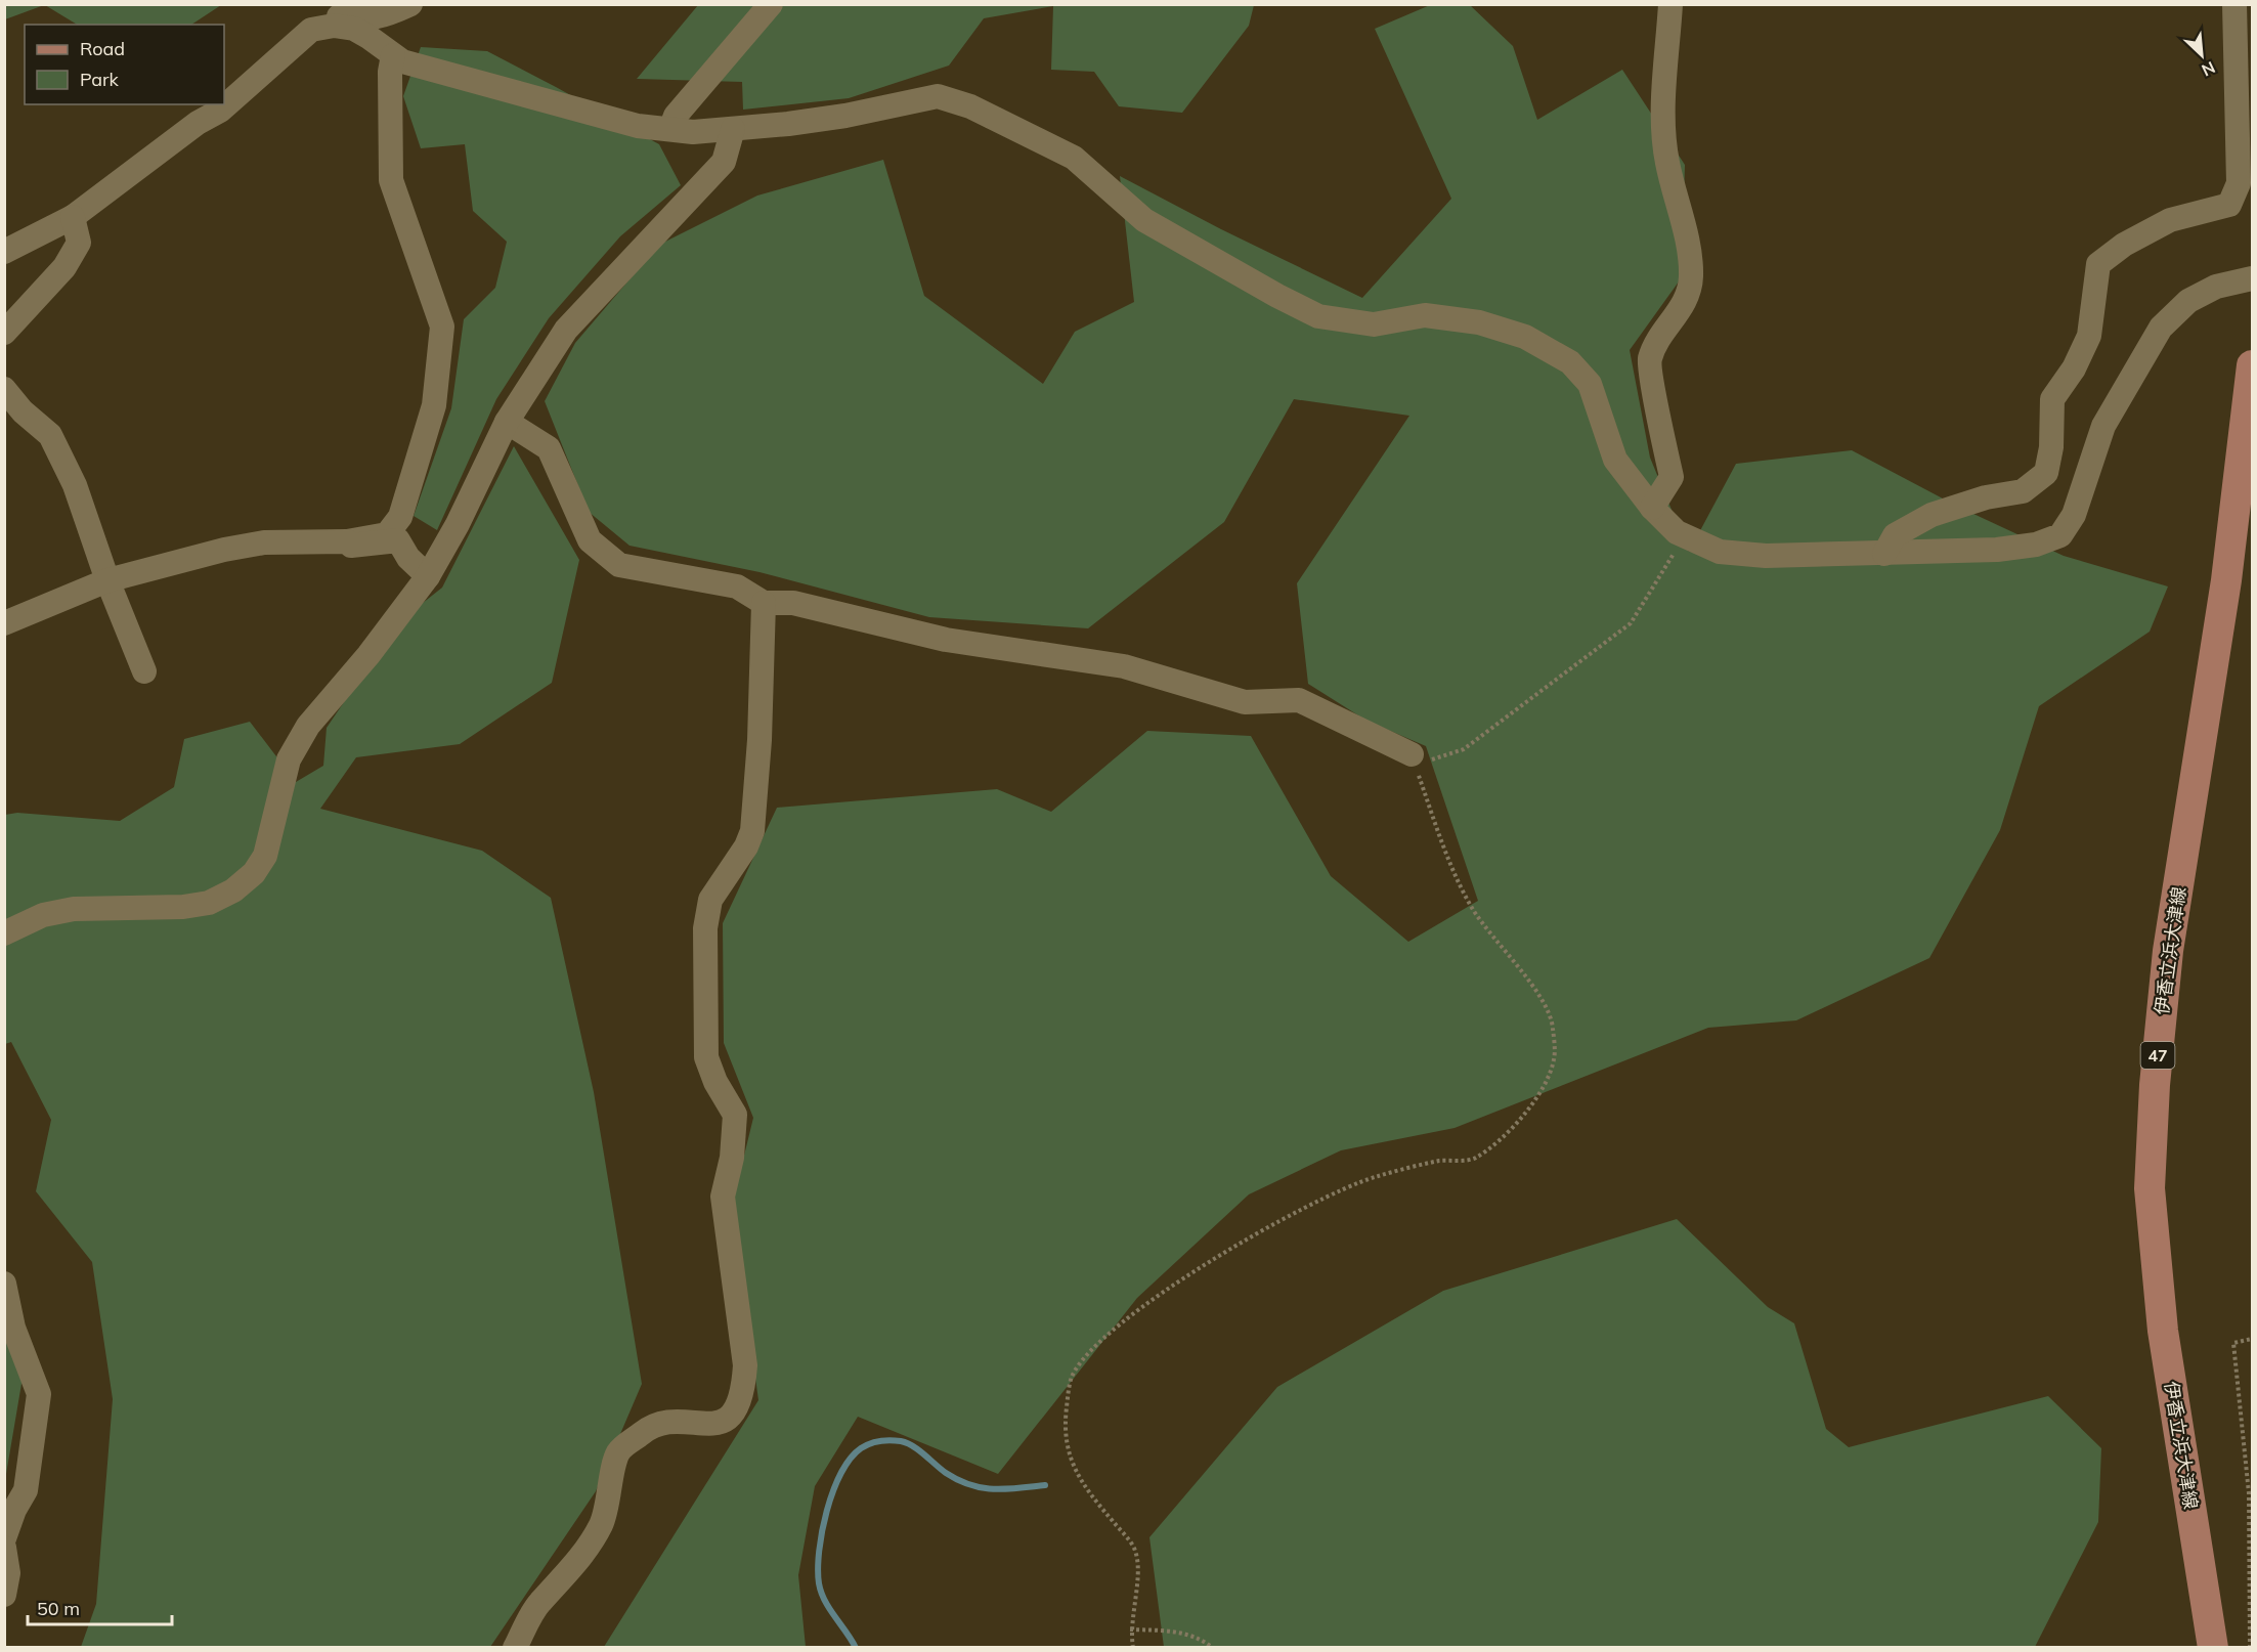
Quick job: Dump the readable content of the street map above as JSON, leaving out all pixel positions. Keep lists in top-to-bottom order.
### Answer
{
  "streets": {
    "main road": ["伊香立浜大津線", "47"]
  },
  "legend": ["Road", "Park"],
  "scale_bar": "50 m",
  "north": "bottom right"
}
